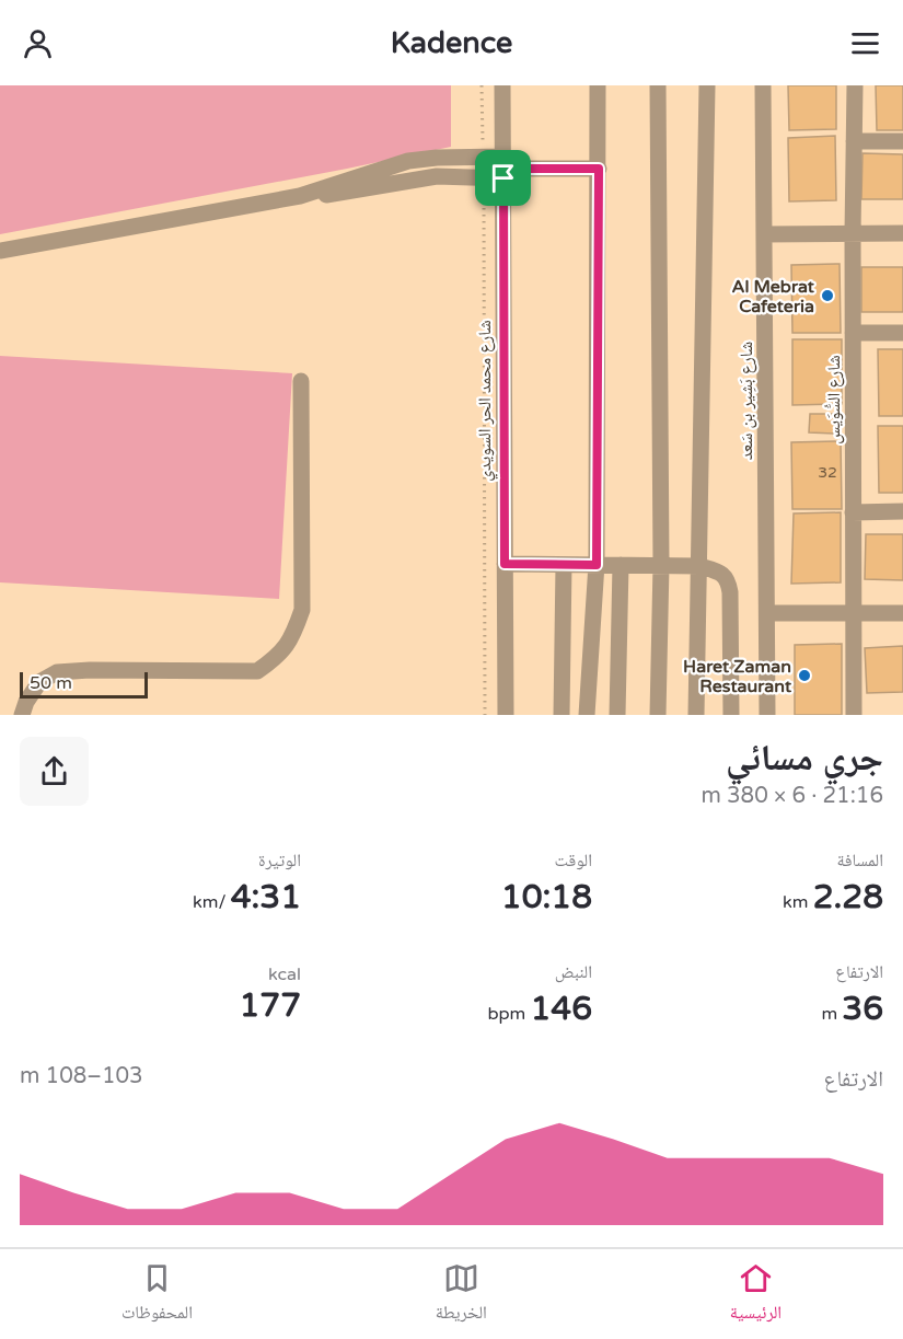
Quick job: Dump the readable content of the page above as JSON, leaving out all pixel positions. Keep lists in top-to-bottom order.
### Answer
{
  "streets": {
    "street": ["شارع السُّوَيس", "شارع محمد الحر السويدي", "شارع بَشِير بن سَعد"]
  },
  "places": ["Al Mebrat Cafeteria", "Haret Zaman Restaurant"],
  "house_numbers": ["32"],
  "scale_bar": "50 m",
  "page": {
    "header": "Kadence",
    "scale": "50 m",
    "heading": ["جري مسائي", "21:16 · 6 × 380 m"],
    "stats": [
      ["المسافة", "2.28 km"],
      ["الوقت", "10:18"],
      ["الوتيرة", "4:31 /km"],
      ["الارتفاع", "36 m"],
      ["النبض", "146 bpm"],
      ["kcal", "177"]
    ],
    "chart": ["الارتفاع", "103–108 m"],
    "tabs": ["الرئيسية", "الخريطة", "المحفوظات"]
  }
}
